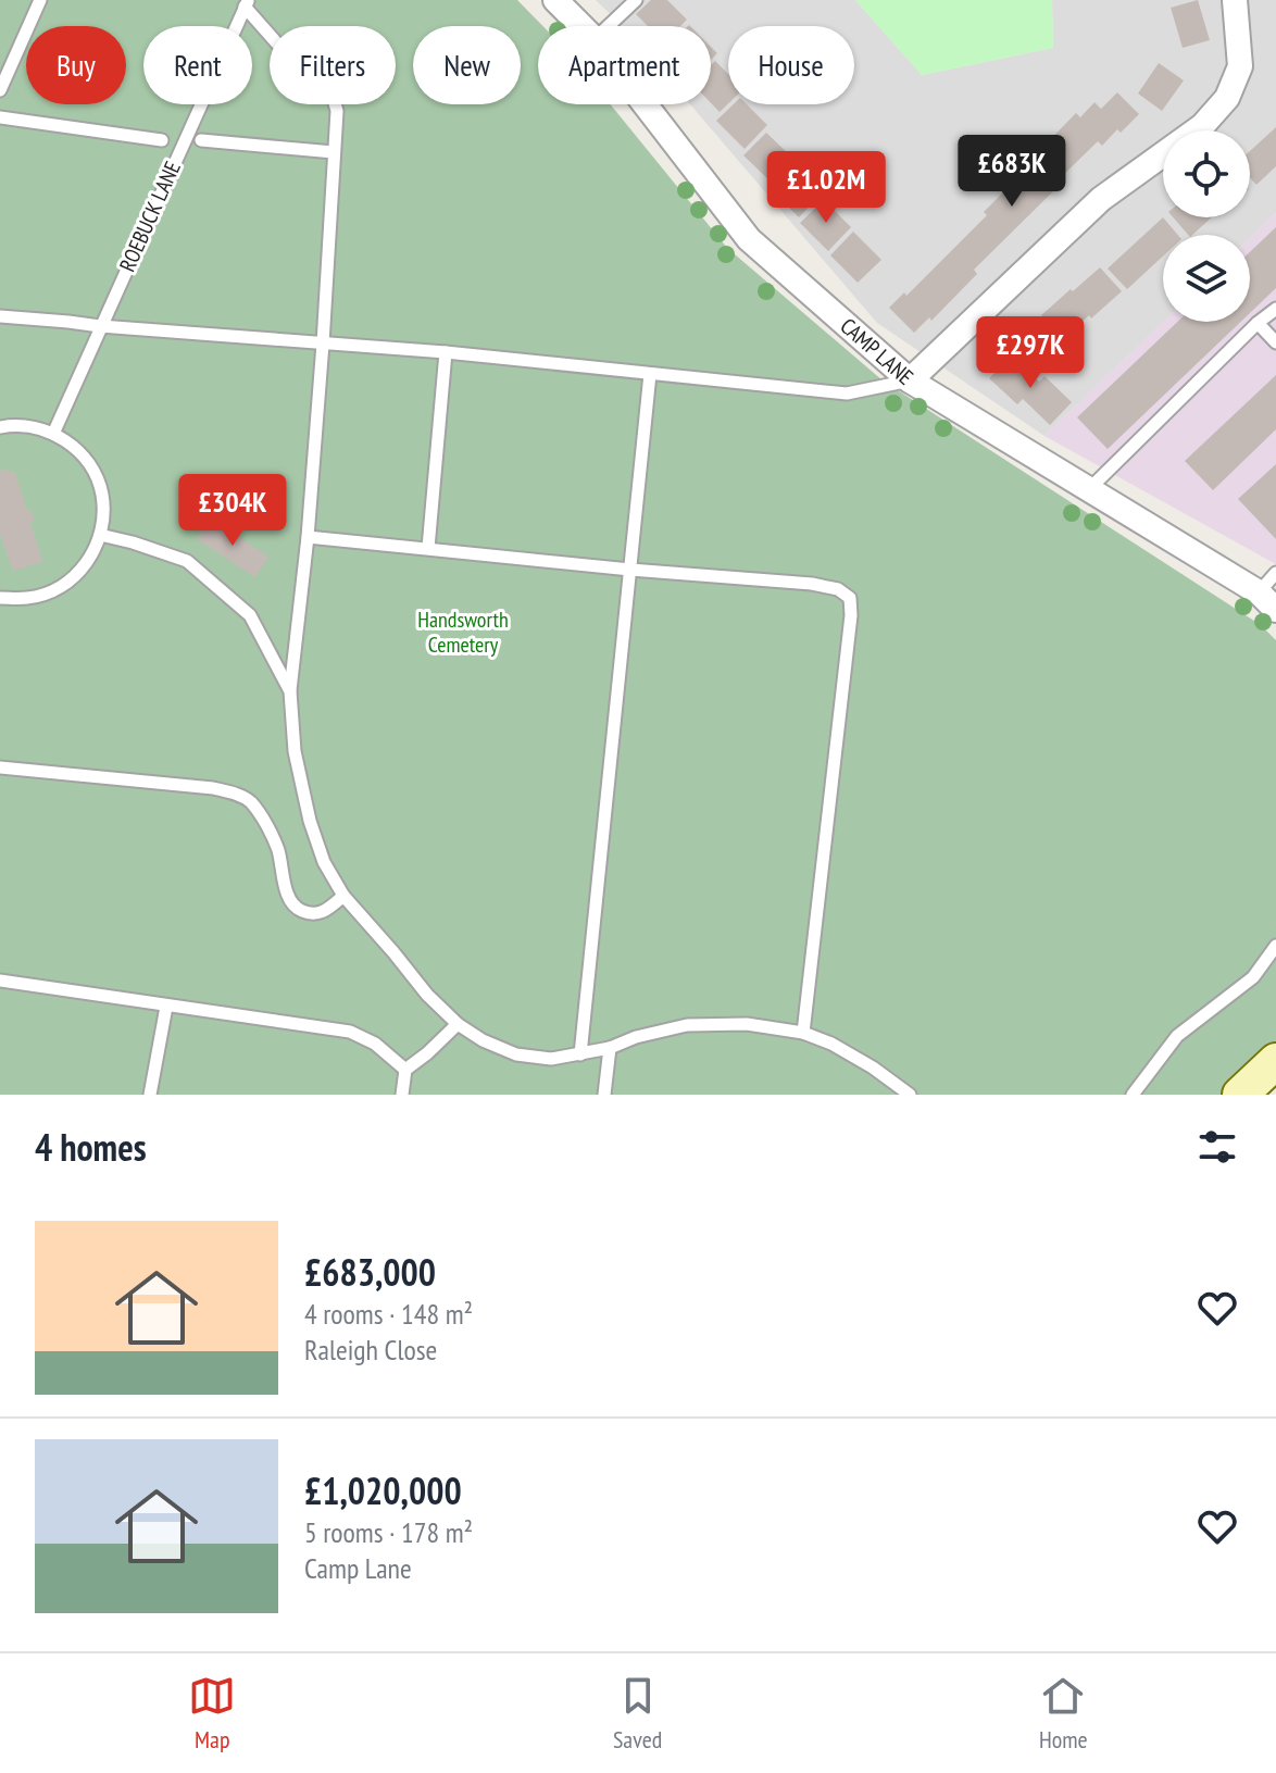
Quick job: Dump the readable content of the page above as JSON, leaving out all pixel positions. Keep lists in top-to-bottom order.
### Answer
{
  "streets": {
    "street": ["CAMP LANE"],
    "lane": ["ROEBUCK LANE"]
  },
  "parks": ["Handsworth Cemetery"],
  "page": {
    "chip": [
      "Buy",
      "Rent",
      "Filters",
      "New",
      "Apartment",
      "House"
    ],
    "price": [
      "£683K",
      "£1.02M",
      "£297K",
      "£304K"
    ],
    "heading": "4 homes",
    "list": [
      {
        "name": "£683,000",
        "note": "4 rooms · 148 m² · Raleigh Close"
      },
      {
        "name": "£1,020,000",
        "note": "5 rooms · 178 m² · Camp Lane"
      }
    ],
    "tabs": ["Map", "Saved", "Home"]
  }
}
